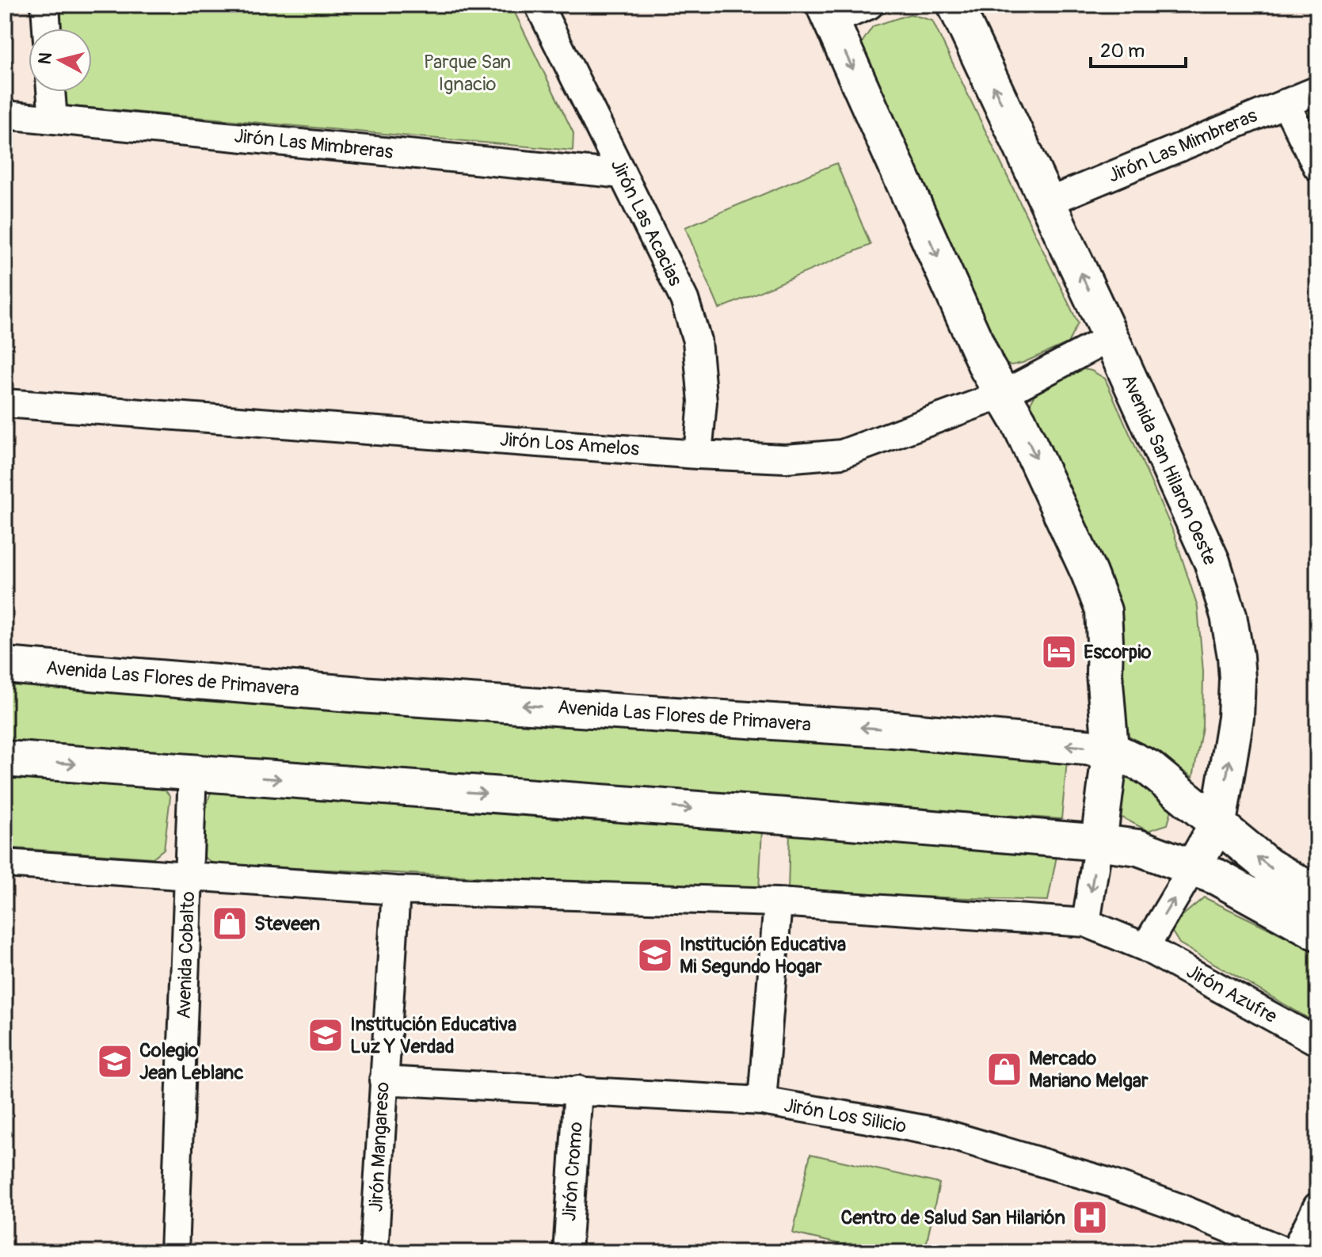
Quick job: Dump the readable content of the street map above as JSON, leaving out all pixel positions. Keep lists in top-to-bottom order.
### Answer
{
  "streets": {
    "main road": ["Avenida San Hilaron Oeste", "Avenida Las Flores de Primavera"],
    "street": [
      "Jirón Las Mimbreras",
      "Jirón Las Acacias",
      "Jirón Los Amelos",
      "Avenida Cobalto",
      "Jirón Azufre",
      "Jirón Los Silicio",
      "Jirón Mangareso",
      "Jirón Cromo"
    ]
  },
  "crossings": [
    ["Jirón Las Mimbreras", "Jirón Las Acacias"],
    ["Jirón Las Mimbreras", "Avenida San Hilaron Oeste"],
    ["Jirón Las Acacias", "Jirón Los Amelos"],
    ["Jirón Los Amelos", "Avenida San Hilaron Oeste"],
    ["Avenida San Hilaron Oeste", "Avenida Las Flores de Primavera"],
    ["Avenida San Hilaron Oeste", "Jirón Azufre"],
    ["Avenida Cobalto", "Jirón Azufre"],
    ["Jirón Azufre", "Jirón Mangareso"],
    ["Jirón Los Silicio", "Jirón Mangareso"],
    ["Jirón Los Silicio", "Jirón Cromo"]
  ],
  "parks": ["Parque San Ignacio"],
  "places": {
    "hotel": ["Escorpio"],
    "shop": ["Steveen", "Mercado Mariano Melgar"],
    "school or university": ["Institución Educativa Mi Segundo Hogar", "Institución Educativa Luz Y Verdad", "Colegio Jean Leblanc"],
    "hospital": ["Centro de Salud San Hilarión"]
  },
  "scale_bar": "20 m",
  "north": "left"
}
